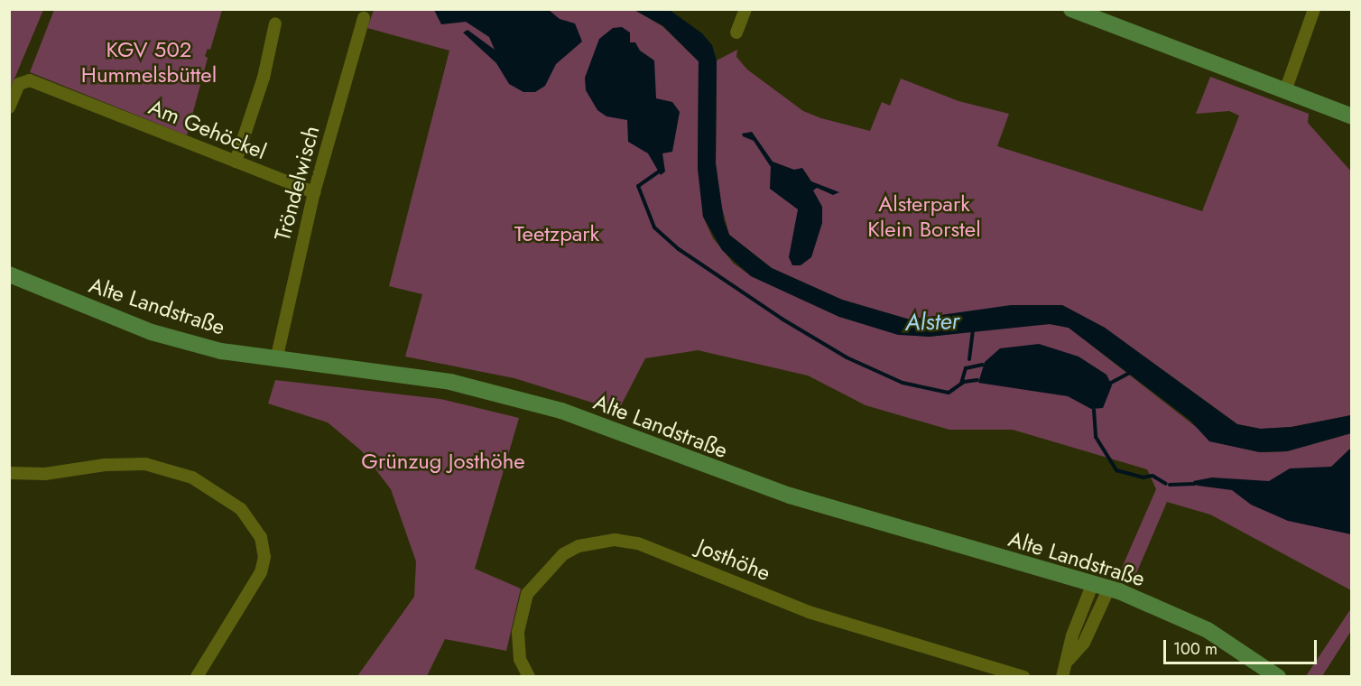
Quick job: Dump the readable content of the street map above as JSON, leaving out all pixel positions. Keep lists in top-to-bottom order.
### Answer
{
  "streets": {
    "main road": ["Alte Landstraße"],
    "street": ["Am Gehöckel", "Tröndelwisch", "Josthöhe"]
  },
  "crossings": [
    ["Am Gehöckel", "Tröndelwisch"],
    ["Tröndelwisch", "Alte Landstraße"]
  ],
  "water": ["Alster"],
  "parks": [
    "KGV 502 Hummelsbüttel",
    "Alsterpark Klein Borstel",
    "Teetzpark",
    "Grünzug Josthöhe"
  ],
  "scale_bar": "100 m"
}
